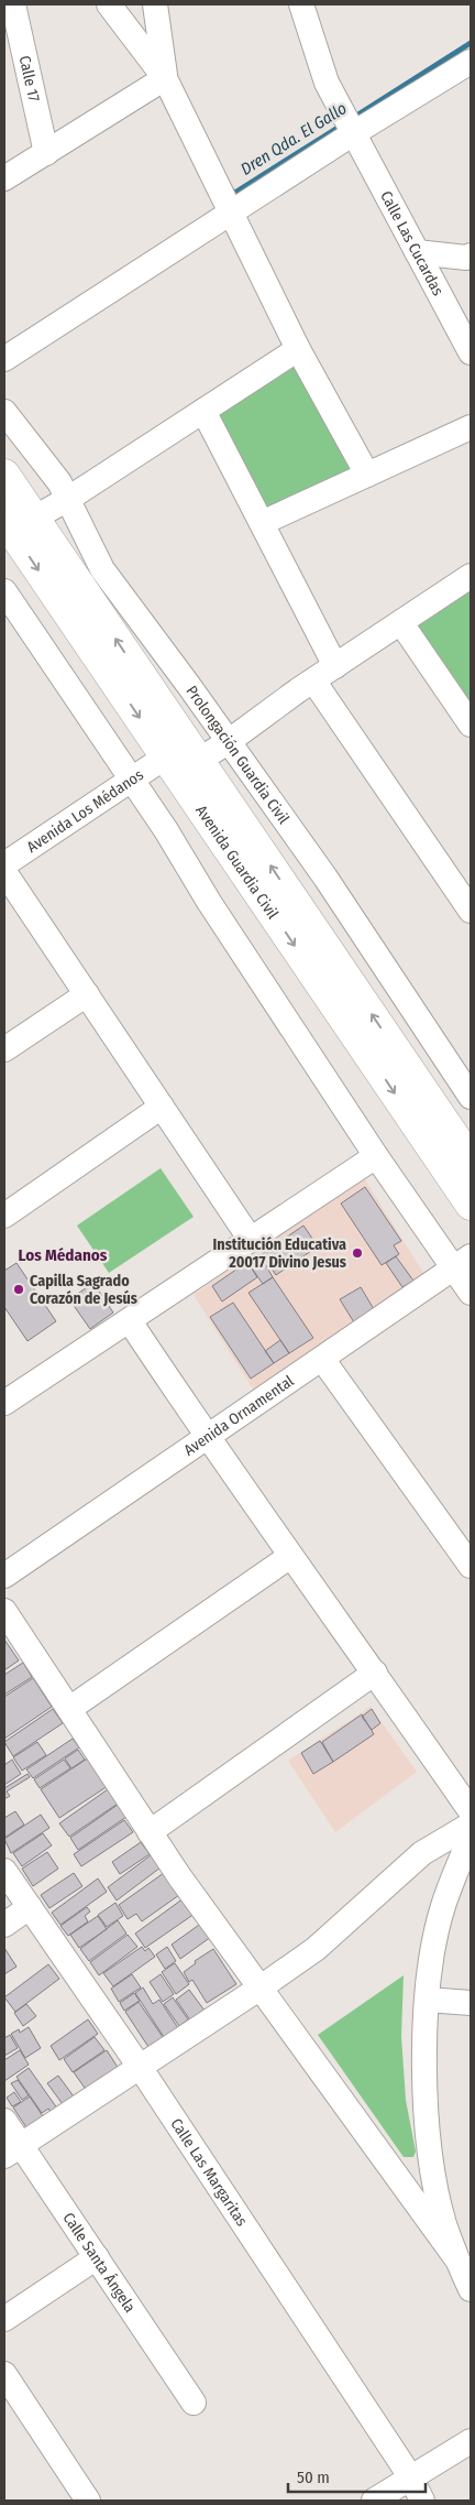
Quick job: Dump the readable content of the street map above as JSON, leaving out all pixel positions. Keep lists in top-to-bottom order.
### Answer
{
  "streets": {
    "highway": ["Avenida Guardia Civil"],
    "street": [
      "Calle 17",
      "Calle Las Cucardas",
      "Prolongación Guardia Civil",
      "Avenida Los Médanos",
      "Avenida Ornamental",
      "Calle Las Margaritas",
      "Calle Santa Ángela"
    ]
  },
  "crossings": [
    ["Avenida Los Médanos", "Avenida Guardia Civil"]
  ],
  "districts": ["Los Médanos"],
  "water": ["Dren Qda. El Gallo"],
  "places": ["Institución Educativa 20017 Divino Jesus", "Capilla Sagrado Corazón de Jesús"],
  "scale_bar": "50 m"
}
